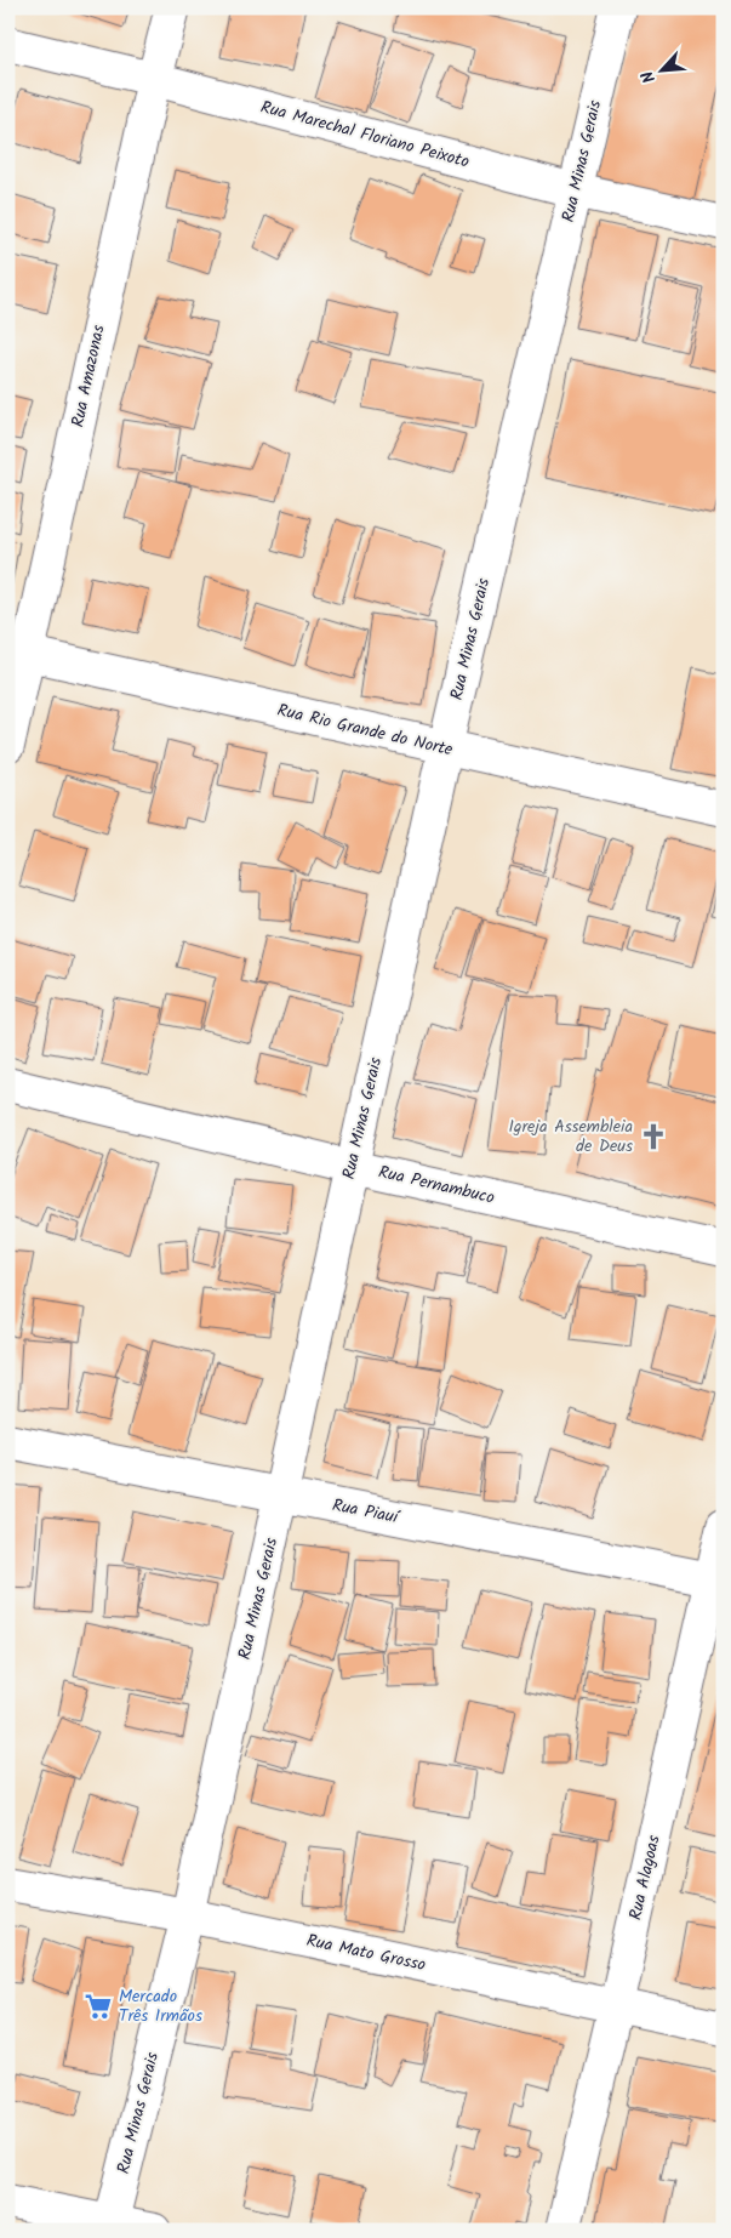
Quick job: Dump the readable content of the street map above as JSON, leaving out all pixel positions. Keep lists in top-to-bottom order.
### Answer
{
  "streets": {
    "street": [
      "Rua Marechal Floriano Peixoto",
      "Rua Minas Gerais",
      "Rua Amazonas",
      "Rua Rio Grande do Norte",
      "Rua Pernambuco",
      "Rua Piauí",
      "Rua Alagoas",
      "Rua Mato Grosso"
    ]
  },
  "crossings": [
    ["Rua Marechal Floriano Peixoto", "Rua Minas Gerais"],
    ["Rua Marechal Floriano Peixoto", "Rua Amazonas"],
    ["Rua Minas Gerais", "Rua Rio Grande do Norte"],
    ["Rua Minas Gerais", "Rua Pernambuco"],
    ["Rua Minas Gerais", "Rua Piauí"],
    ["Rua Minas Gerais", "Rua Mato Grosso"],
    ["Rua Amazonas", "Rua Rio Grande do Norte"],
    ["Rua Piauí", "Rua Alagoas"],
    ["Rua Alagoas", "Rua Mato Grosso"]
  ],
  "places": {
    "church": ["Igreja Assembleia de Deus"],
    "supermarket": ["Mercado Três Irmãos"]
  },
  "north": "bottom left"
}
